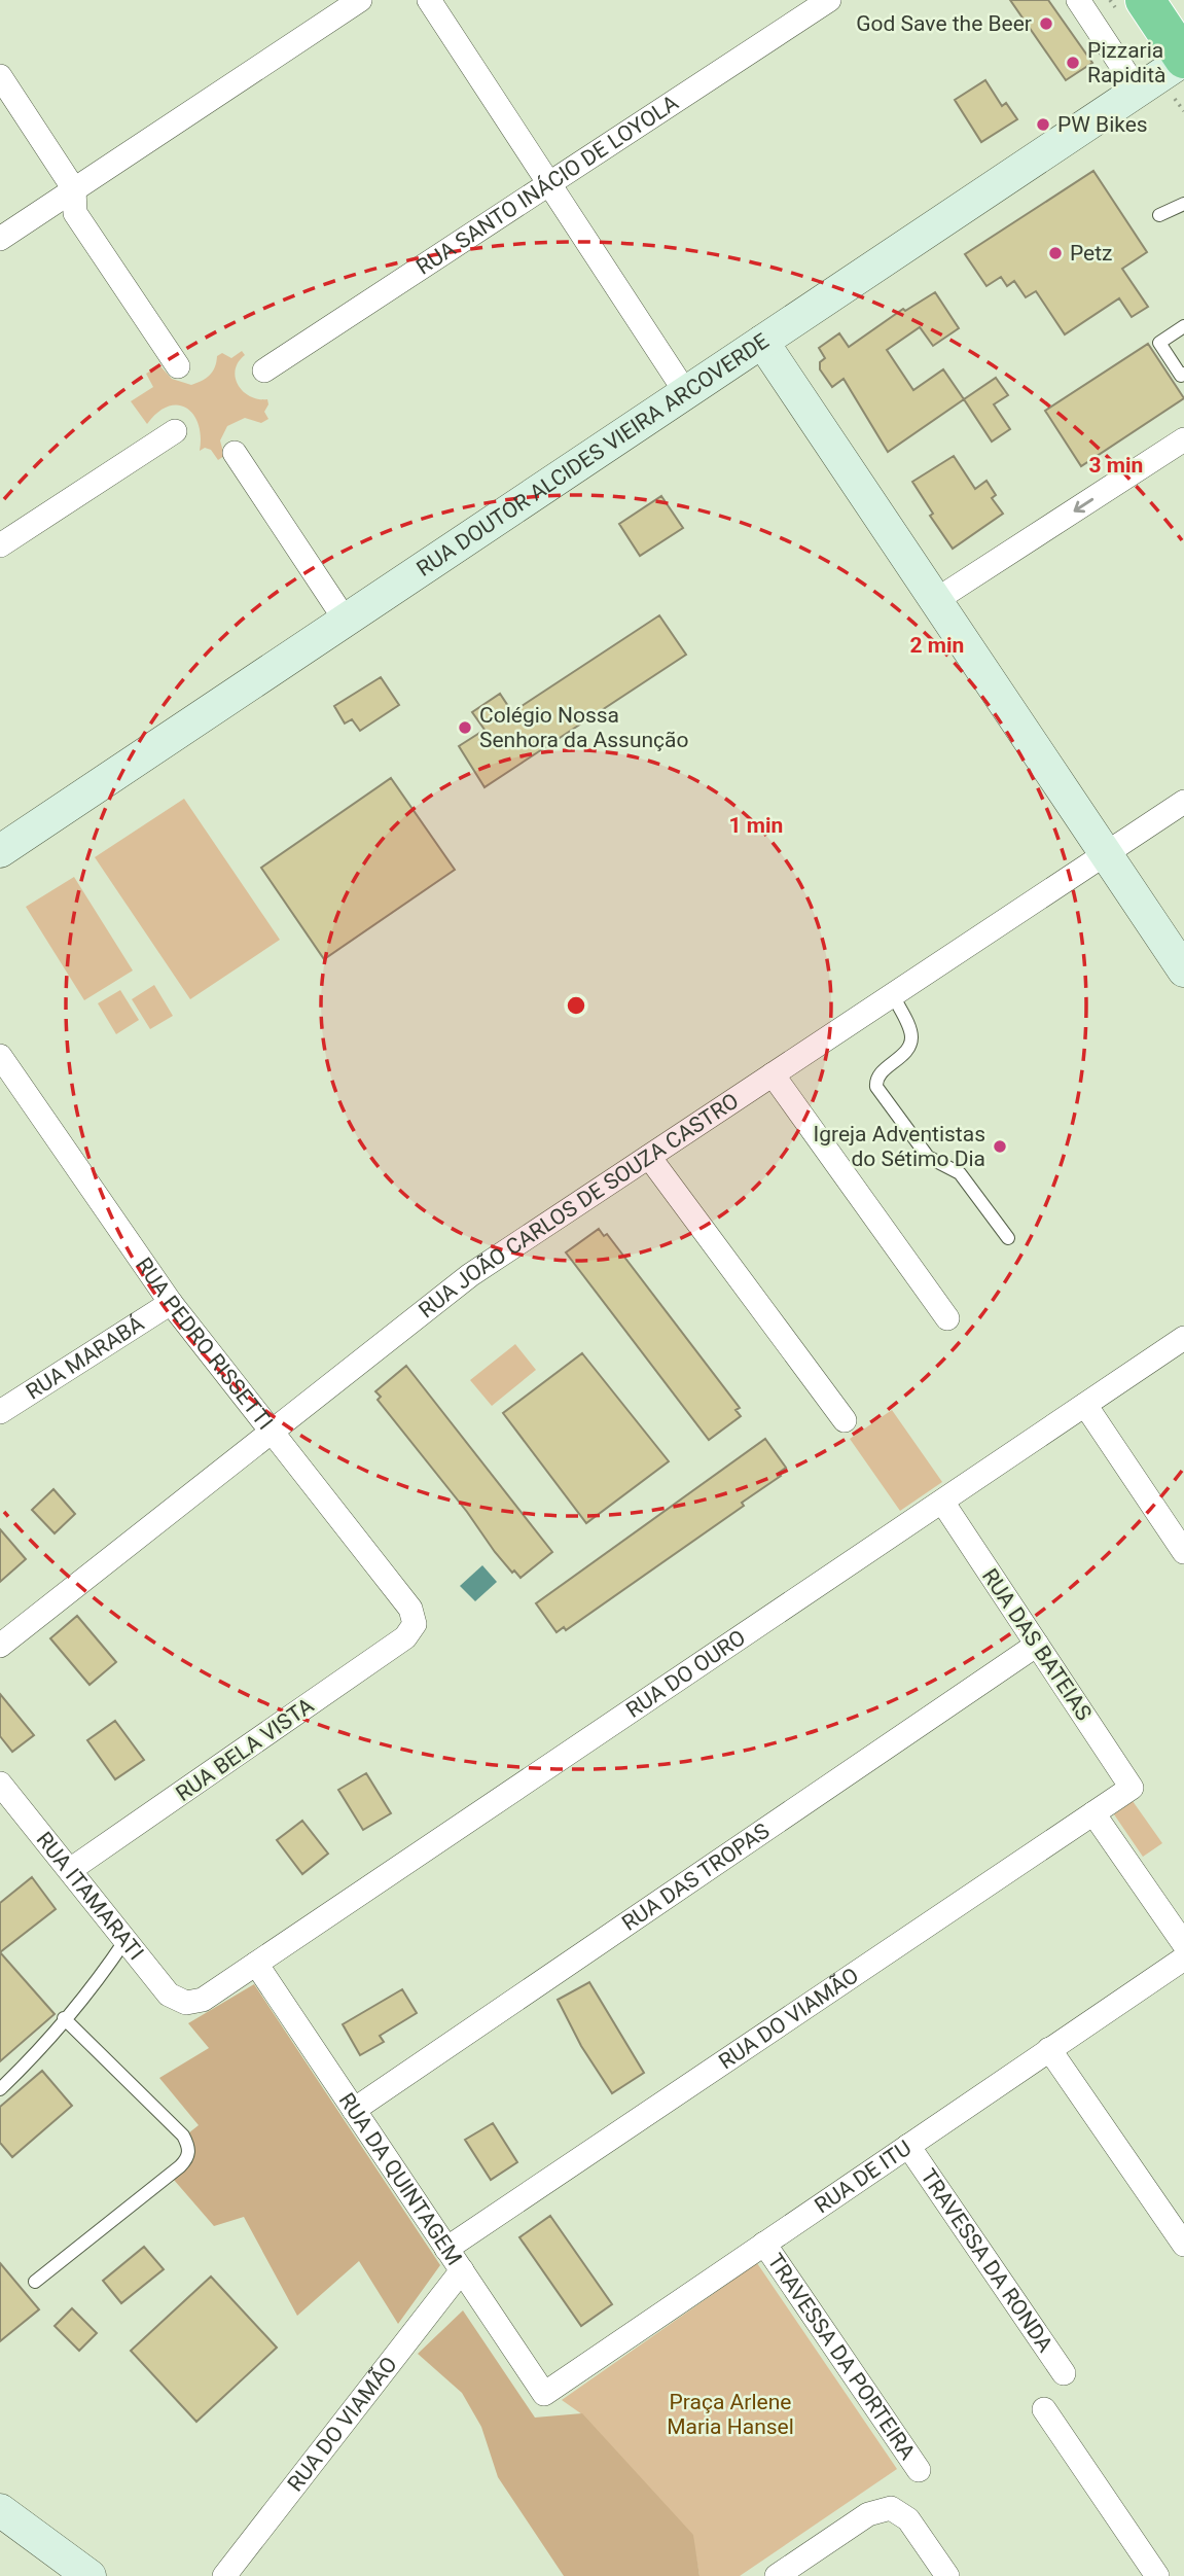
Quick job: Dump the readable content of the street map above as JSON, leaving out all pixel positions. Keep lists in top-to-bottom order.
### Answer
{
  "streets": {
    "street": [
      "RUA SANTO INÁCIO DE LOYOLA",
      "RUA DOUTOR ALCIDES VIEIRA ARCOVERDE",
      "RUA JOÃO CARLOS DE SOUZA CASTRO",
      "RUA PEDRO RISSETTI",
      "RUA MARABÁ",
      "RUA DAS BATEIAS",
      "RUA DO OURO",
      "RUA BELA VISTA",
      "RUA DAS TROPAS",
      "RUA ITAMARATI",
      "RUA DO VIAMÃO",
      "RUA DE ITU",
      "RUA DA QUINTAGEM",
      "TRAVESSA DA RONDA",
      "TRAVESSA DA PORTEIRA"
    ]
  },
  "crossings": [
    ["RUA JOÃO CARLOS DE SOUZA CASTRO", "RUA PEDRO RISSETTI"],
    ["RUA PEDRO RISSETTI", "RUA MARABÁ"],
    ["RUA PEDRO RISSETTI", "RUA BELA VISTA"],
    ["RUA DAS BATEIAS", "RUA DO OURO"],
    ["RUA DAS BATEIAS", "RUA DAS TROPAS"],
    ["RUA DAS BATEIAS", "RUA DO VIAMÃO"],
    ["RUA DO OURO", "RUA ITAMARATI"],
    ["RUA DO OURO", "RUA DA QUINTAGEM"],
    ["RUA BELA VISTA", "RUA ITAMARATI"],
    ["RUA DAS TROPAS", "RUA DA QUINTAGEM"],
    ["RUA DO VIAMÃO", "RUA DA QUINTAGEM"],
    ["RUA DE ITU", "RUA DA QUINTAGEM"],
    ["RUA DE ITU", "TRAVESSA DA RONDA"],
    ["RUA DE ITU", "TRAVESSA DA PORTEIRA"]
  ],
  "parks": ["Praça Arlene Maria Hansel"],
  "places": [
    "God Save the Beer",
    "Pizzaria Rapidità",
    "PW Bikes",
    "Petz",
    "Colégio Nossa Senhora da Assunção",
    "Igreja Adventistas do Sétimo Dia"
  ],
  "rings": ["3 min", "2 min", "1 min"]
}
